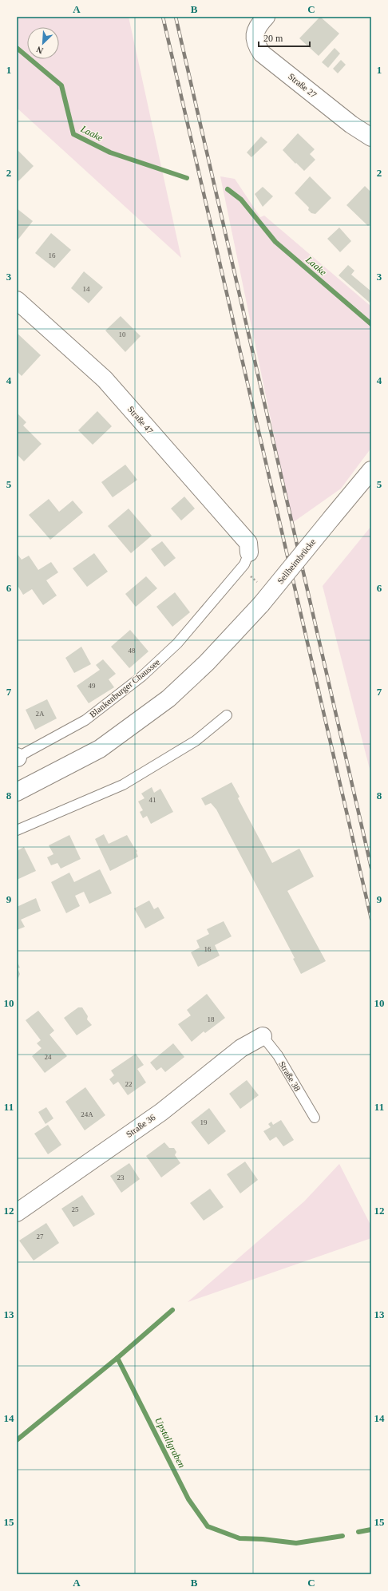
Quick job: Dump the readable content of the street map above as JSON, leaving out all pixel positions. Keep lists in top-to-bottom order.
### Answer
{
  "streets": {
    "street": [
      "Straße 27",
      "Straße 47",
      "Sellheimbrücke",
      "Straße 36"
    ],
    "lane": ["Blankenburger Chaussee", "Straße 38"]
  },
  "crossings": [
    ["Straße 47", "Blankenburger Chaussee"],
    ["Straße 38", "Straße 36"]
  ],
  "water": ["Laake", "Upstallgraben"],
  "house_numbers": [
    "16",
    "14",
    "10",
    "48",
    "49",
    "2A",
    "41",
    "16",
    "18",
    "24",
    "22",
    "24A",
    "19",
    "23",
    "25",
    "27"
  ],
  "scale_bar": "20 m",
  "north": "bottom left",
  "grid": {
    "columns": ["A", "B", "C"],
    "rows": [
      "1",
      "2",
      "3",
      "4",
      "5",
      "6",
      "7",
      "8",
      "9",
      "10",
      "11",
      "12",
      "13",
      "14",
      "15"
    ]
  }
}
